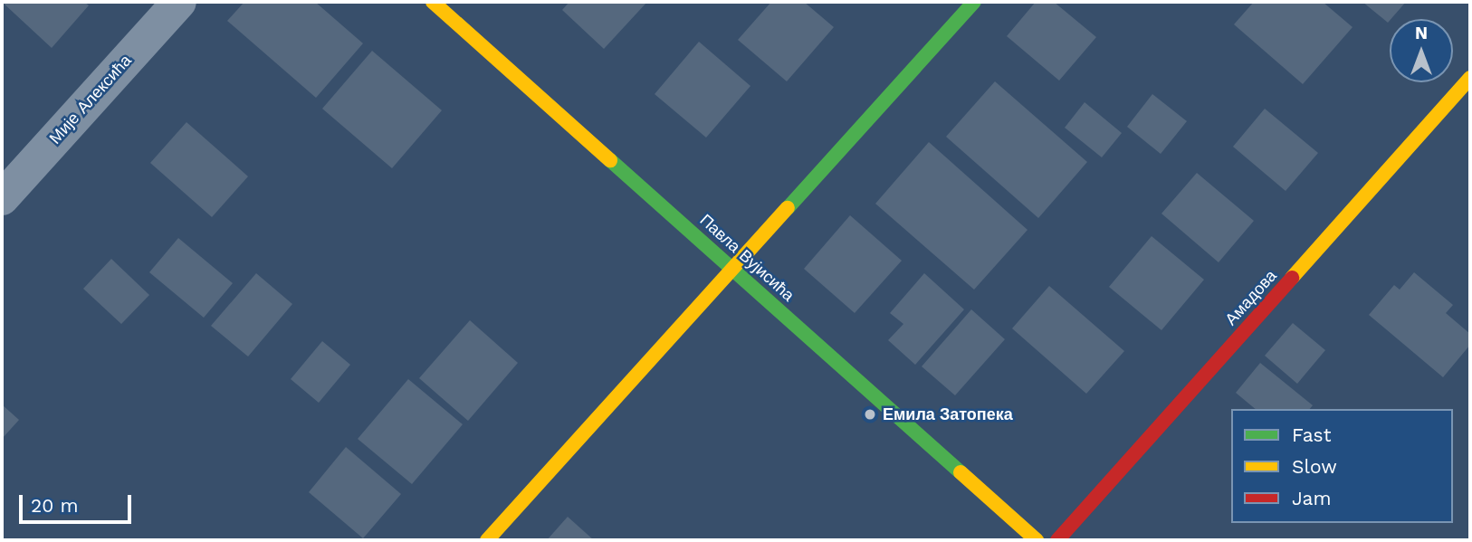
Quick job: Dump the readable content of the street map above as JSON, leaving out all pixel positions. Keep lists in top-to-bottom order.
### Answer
{
  "streets": {
    "street": ["Мије Алексића", "Павла Вујисића", "Амадова"]
  },
  "places": ["Емила Затопека"],
  "legend": ["Fast", "Slow", "Jam"],
  "scale_bar": "20 m",
  "north": "top"
}
